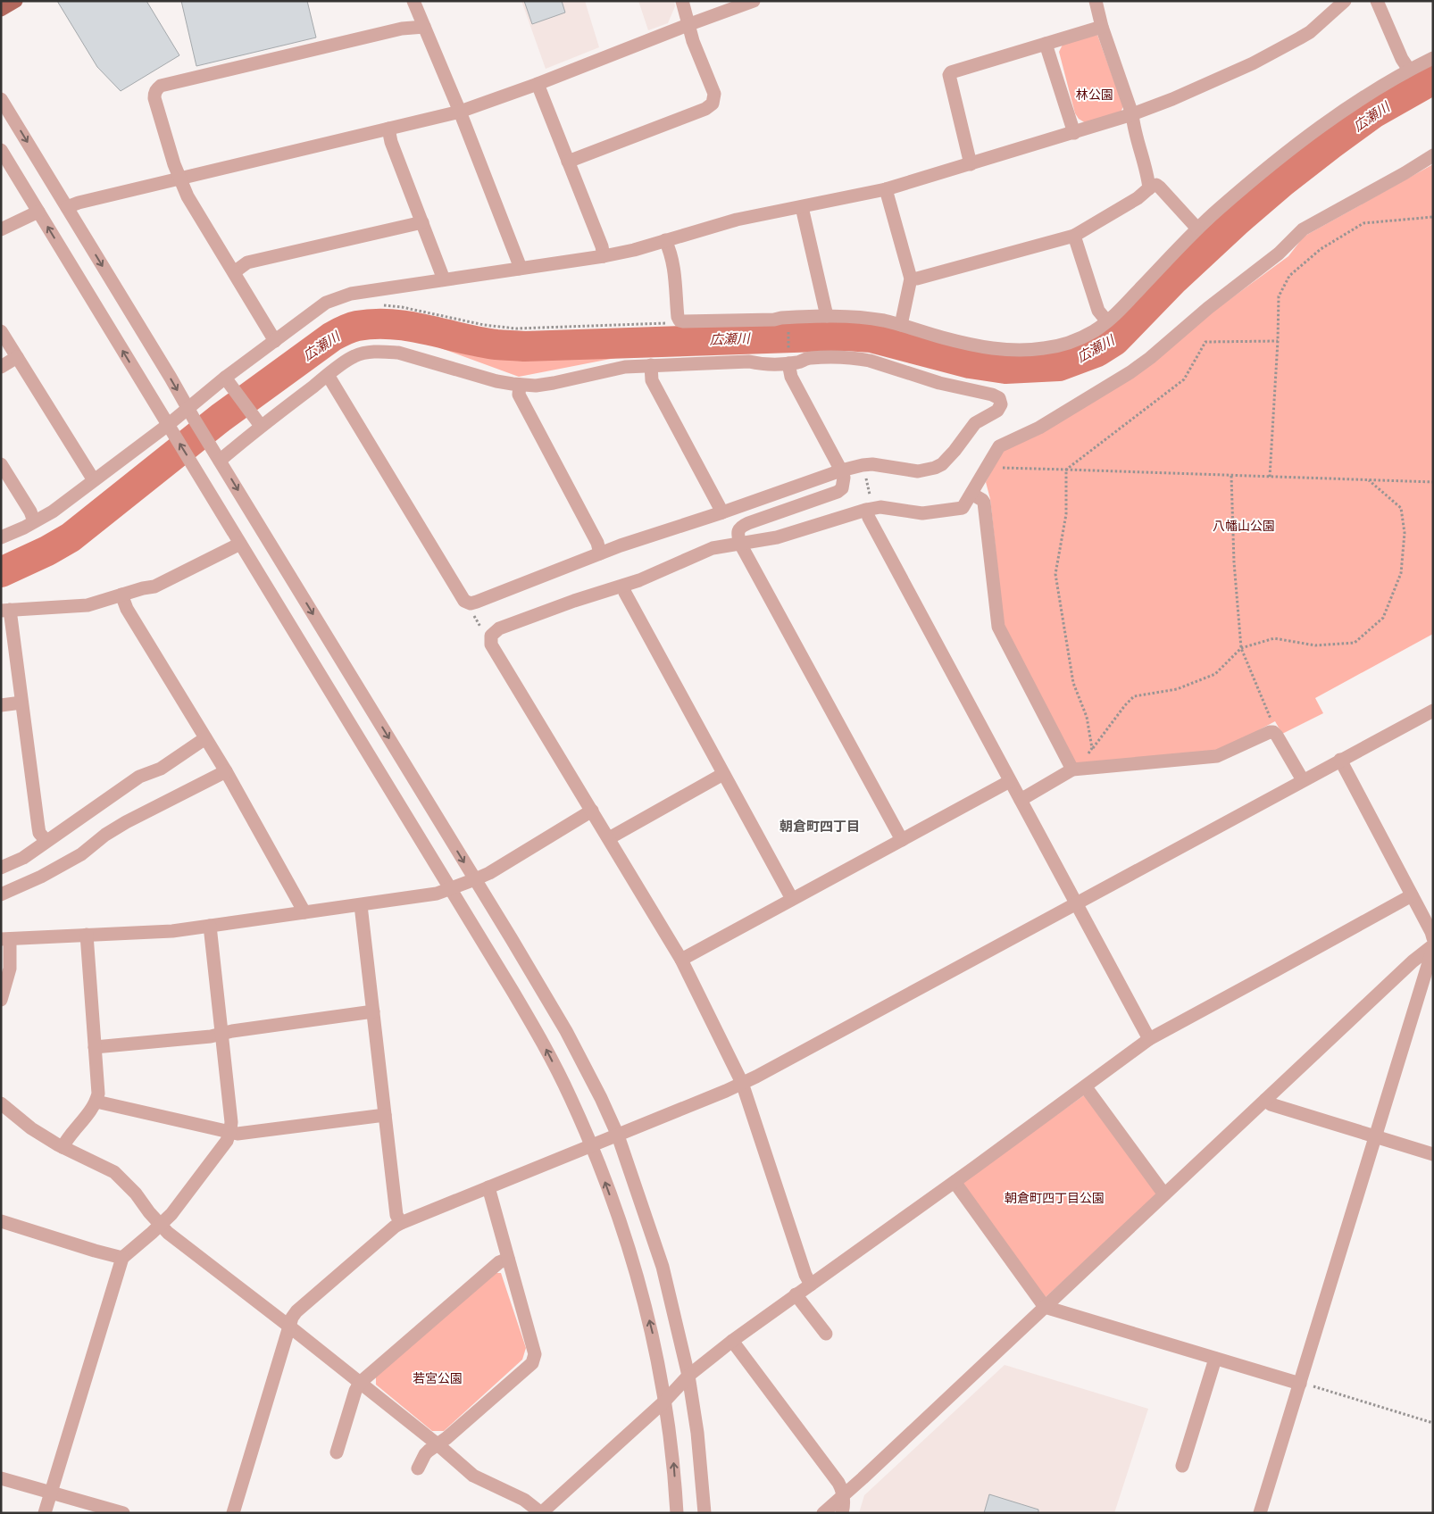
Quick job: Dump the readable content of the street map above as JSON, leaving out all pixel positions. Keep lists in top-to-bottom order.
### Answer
{
  "districts": ["朝倉町四丁目"],
  "water": ["広瀬川"],
  "parks": [
    "林公園",
    "八幡山公園",
    "朝倉町四丁目公園",
    "若宮公園"
  ]
}
